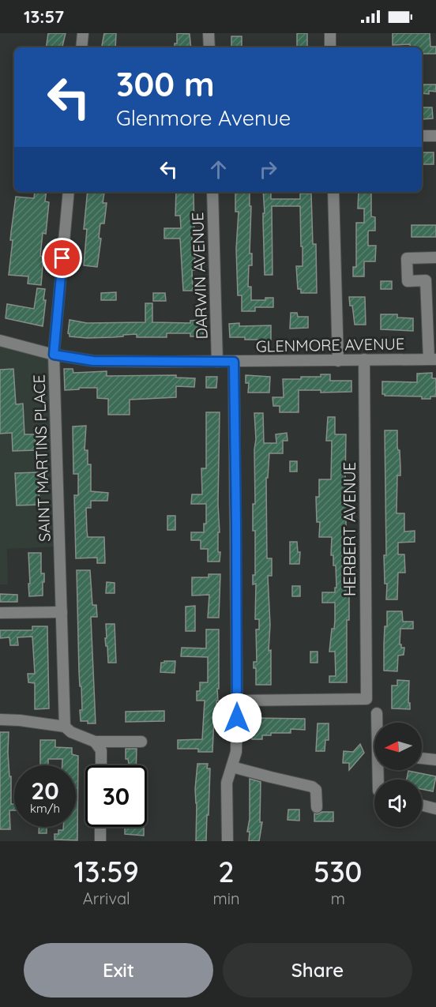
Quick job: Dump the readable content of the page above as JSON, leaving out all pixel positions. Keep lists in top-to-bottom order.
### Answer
{
  "streets": {
    "street": [
      "DARWIN AVENUE",
      "GLENMORE AVENUE",
      "SAINT MARTINS PLACE",
      "HERBERT AVENUE"
    ]
  },
  "crossings": [
    ["DARWIN AVENUE", "GLENMORE AVENUE"],
    ["GLENMORE AVENUE", "SAINT MARTINS PLACE"],
    ["GLENMORE AVENUE", "HERBERT AVENUE"]
  ],
  "north": "left",
  "page": {
    "status": "13:57",
    "turn": ["300 m", "Glenmore Avenue"],
    "speed": "20 km/h",
    "limit": "30",
    "eta": [
      "13:59",
      "Arrival",
      "2",
      "min",
      "530",
      "m"
    ],
    "buttons": ["Exit", "Share"]
  }
}
